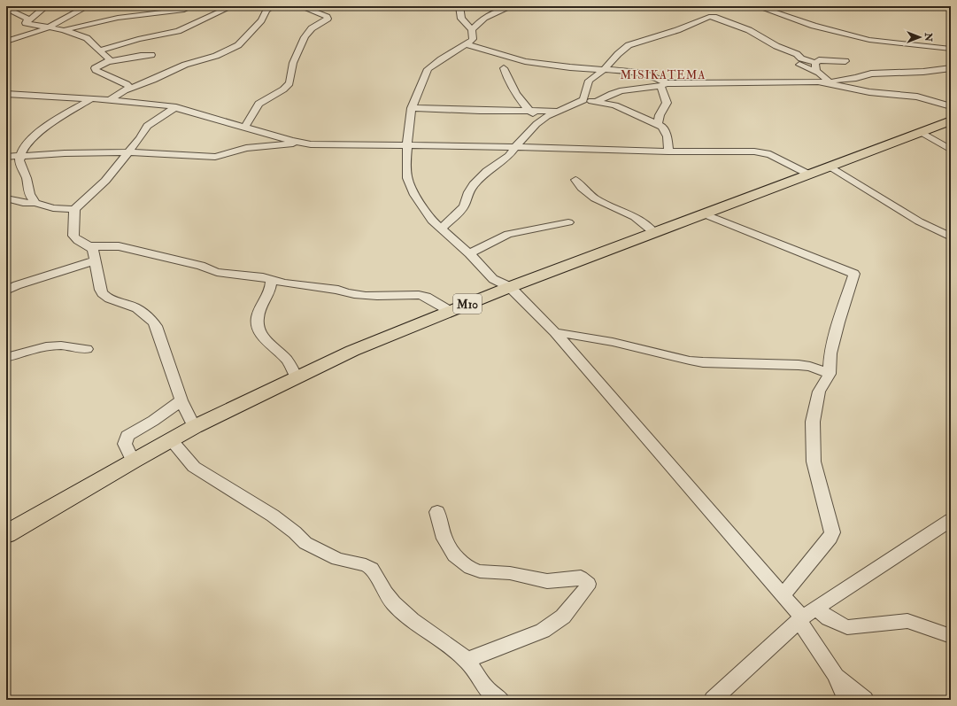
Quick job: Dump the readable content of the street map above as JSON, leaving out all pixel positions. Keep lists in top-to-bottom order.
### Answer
{
  "streets": {
    "highway": ["M10"]
  },
  "districts": ["MISIKATEMA"],
  "north": "right"
}
